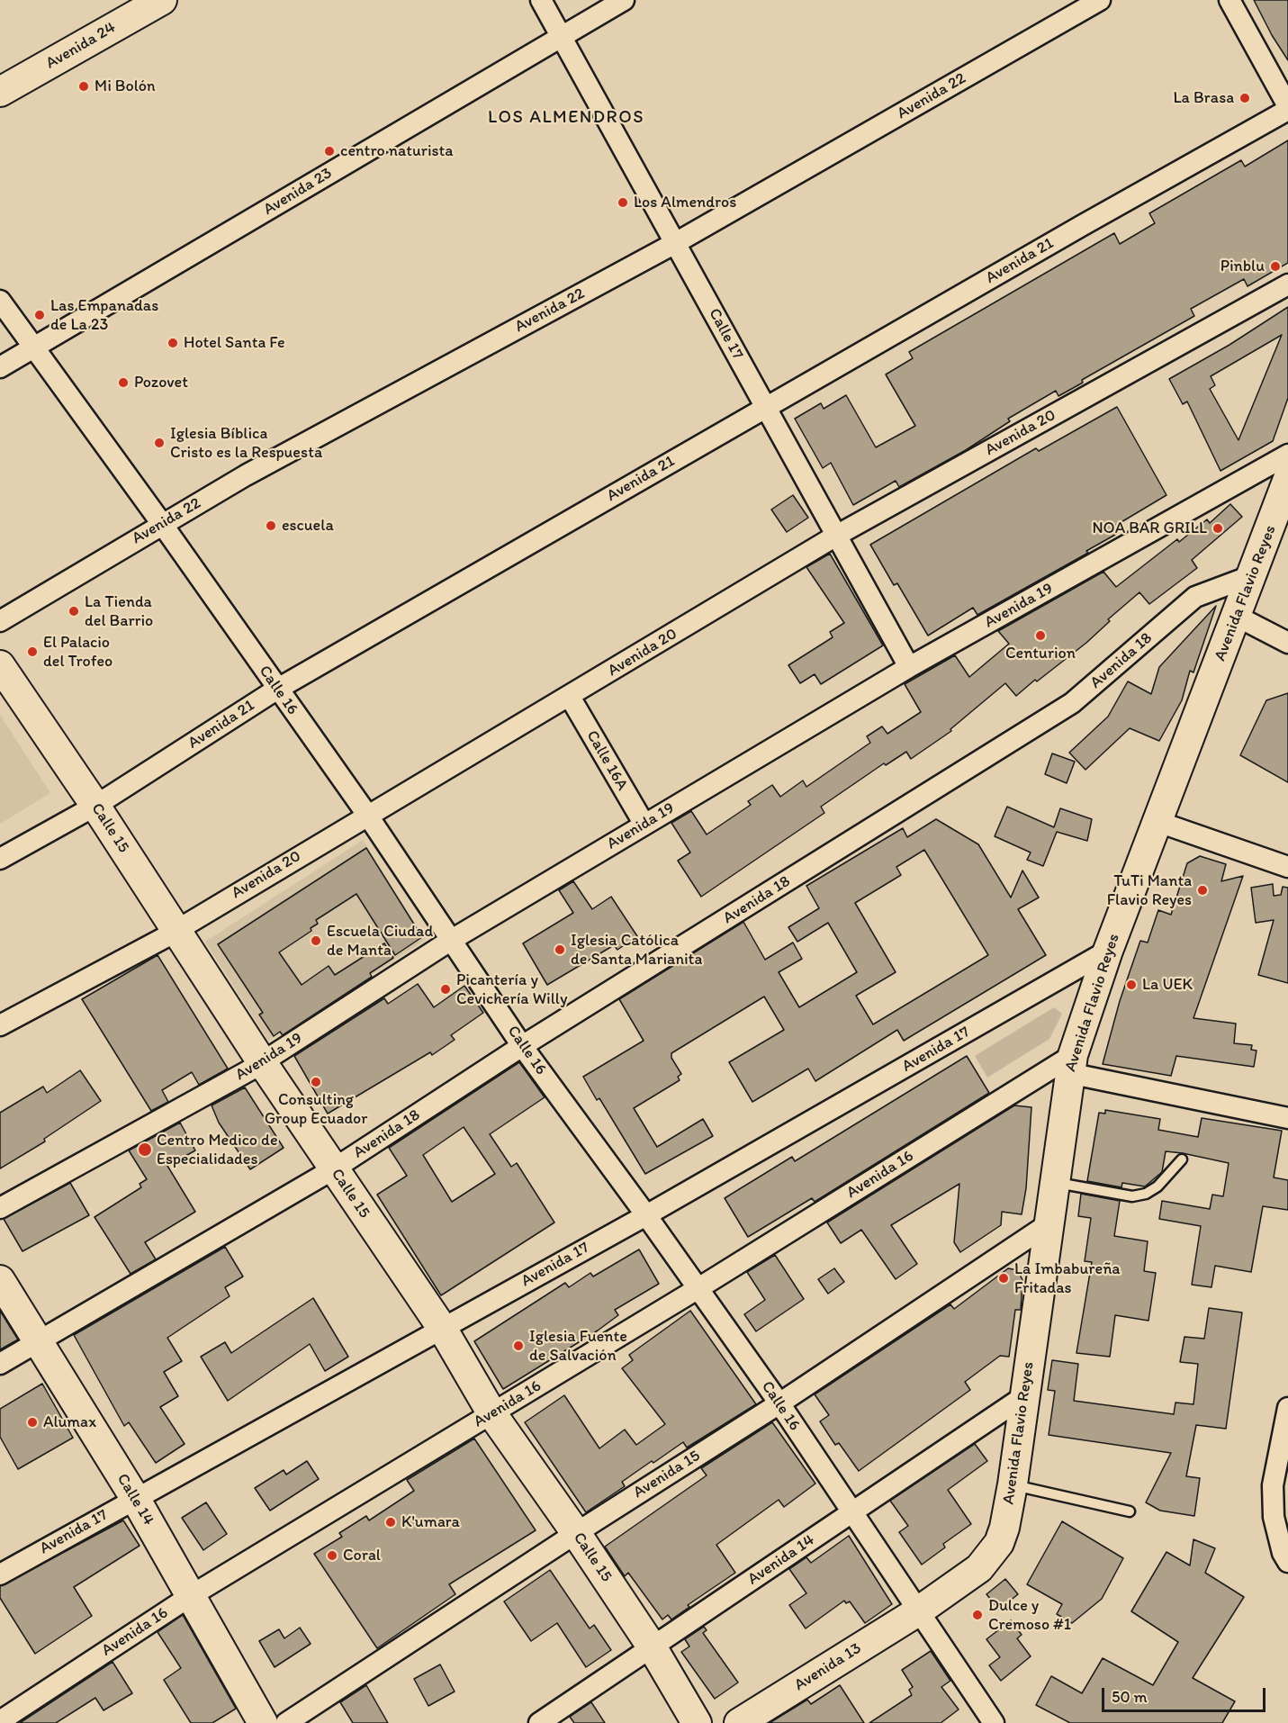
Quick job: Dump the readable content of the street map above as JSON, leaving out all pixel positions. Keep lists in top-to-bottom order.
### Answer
{
  "streets": {
    "street": [
      "Avenida 24",
      "Avenida 22",
      "Avenida 23",
      "Avenida 21",
      "Calle 17",
      "Avenida 20",
      "Avenida Flavio Reyes",
      "Avenida 19",
      "Avenida 18",
      "Calle 16",
      "Calle 16A",
      "Calle 15",
      "Avenida 17",
      "Avenida 16",
      "Avenida 15",
      "Calle 14",
      "Avenida 14",
      "Avenida 13"
    ]
  },
  "crossings": [
    ["Avenida 22", "Calle 17"],
    ["Avenida 22", "Calle 16"],
    ["Avenida 23", "Calle 17"],
    ["Avenida 23", "Calle 16"],
    ["Avenida 21", "Calle 17"],
    ["Avenida 21", "Calle 16"],
    ["Avenida 21", "Calle 15"],
    ["Calle 17", "Avenida 20"],
    ["Calle 17", "Avenida 19"],
    ["Avenida 20", "Calle 16"],
    ["Avenida 20", "Calle 16A"],
    ["Avenida 20", "Calle 15"],
    ["Avenida Flavio Reyes", "Avenida 18"],
    ["Avenida Flavio Reyes", "Calle 16"],
    ["Avenida Flavio Reyes", "Avenida 17"],
    ["Avenida Flavio Reyes", "Avenida 16"],
    ["Avenida Flavio Reyes", "Avenida 15"],
    ["Avenida Flavio Reyes", "Avenida 14"],
    ["Avenida Flavio Reyes", "Avenida 13"],
    ["Avenida 19", "Calle 16"],
    ["Avenida 19", "Calle 16A"],
    ["Avenida 19", "Calle 15"],
    ["Avenida 18", "Calle 16"],
    ["Avenida 18", "Calle 15"],
    ["Avenida 18", "Calle 14"],
    ["Calle 16", "Avenida 17"],
    ["Calle 16", "Avenida 16"],
    ["Calle 16", "Avenida 15"],
    ["Calle 16", "Avenida 14"],
    ["Calle 16", "Avenida 13"],
    ["Calle 15", "Avenida 17"],
    ["Calle 15", "Avenida 16"],
    ["Calle 15", "Avenida 15"],
    ["Calle 15", "Avenida 14"],
    ["Avenida 17", "Calle 14"],
    ["Avenida 16", "Calle 14"]
  ],
  "districts": ["LOS ALMENDROS"],
  "places": [
    "Mi Bolón",
    "La Brasa",
    "centro naturista",
    "Los Almendros",
    "Pinblu",
    "Las Empanadas de La 23",
    "Hotel Santa Fe",
    "Pozovet",
    "Iglesia Bíblica Cristo es la Respuesta",
    "escuela",
    "NOA BAR GRILL",
    "La Tienda del Barrio",
    "Centurion",
    "El Palacio del Trofeo",
    "TuTi Manta Flavio Reyes",
    "Escuela Ciudad de Manta",
    "Iglesia Católica de Santa Marianita",
    "La UEK",
    "Picantería y Cevichería Willy",
    "Consulting Group Ecuador",
    "Centro Medico de Especialidades",
    "La Imbabureña Fritadas",
    "Iglesia Fuente de Salvación",
    "Alumax",
    "K'umara",
    "Coral",
    "Dulce y Cremoso #1"
  ],
  "scale_bar": "50 m"
}
